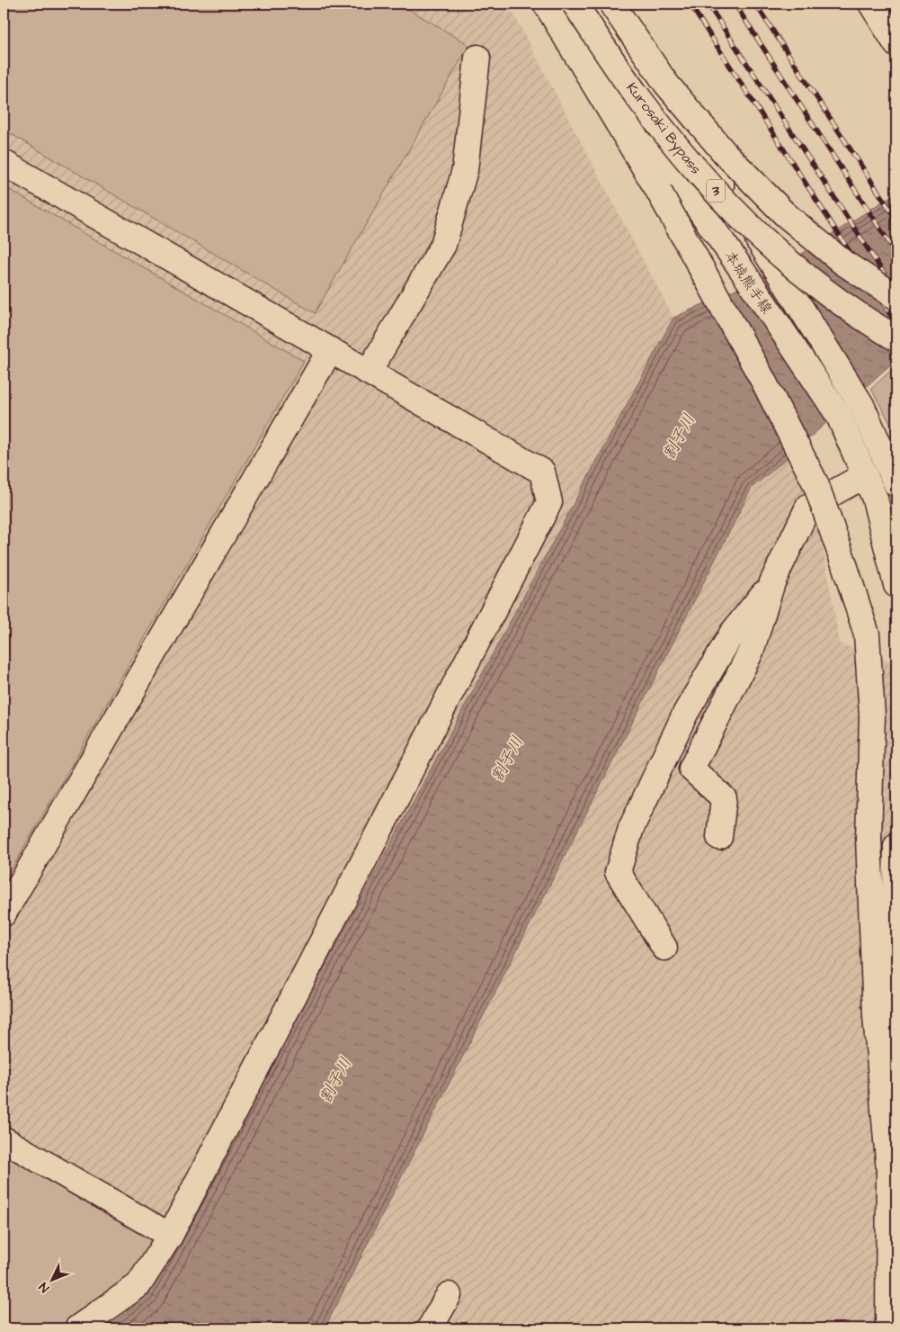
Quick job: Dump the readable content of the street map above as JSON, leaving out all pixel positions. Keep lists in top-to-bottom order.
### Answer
{
  "streets": {
    "main road": ["Kurosaki Bypass", "3", "本城熊手線"]
  },
  "water": ["割子川"],
  "north": "bottom left"
}
